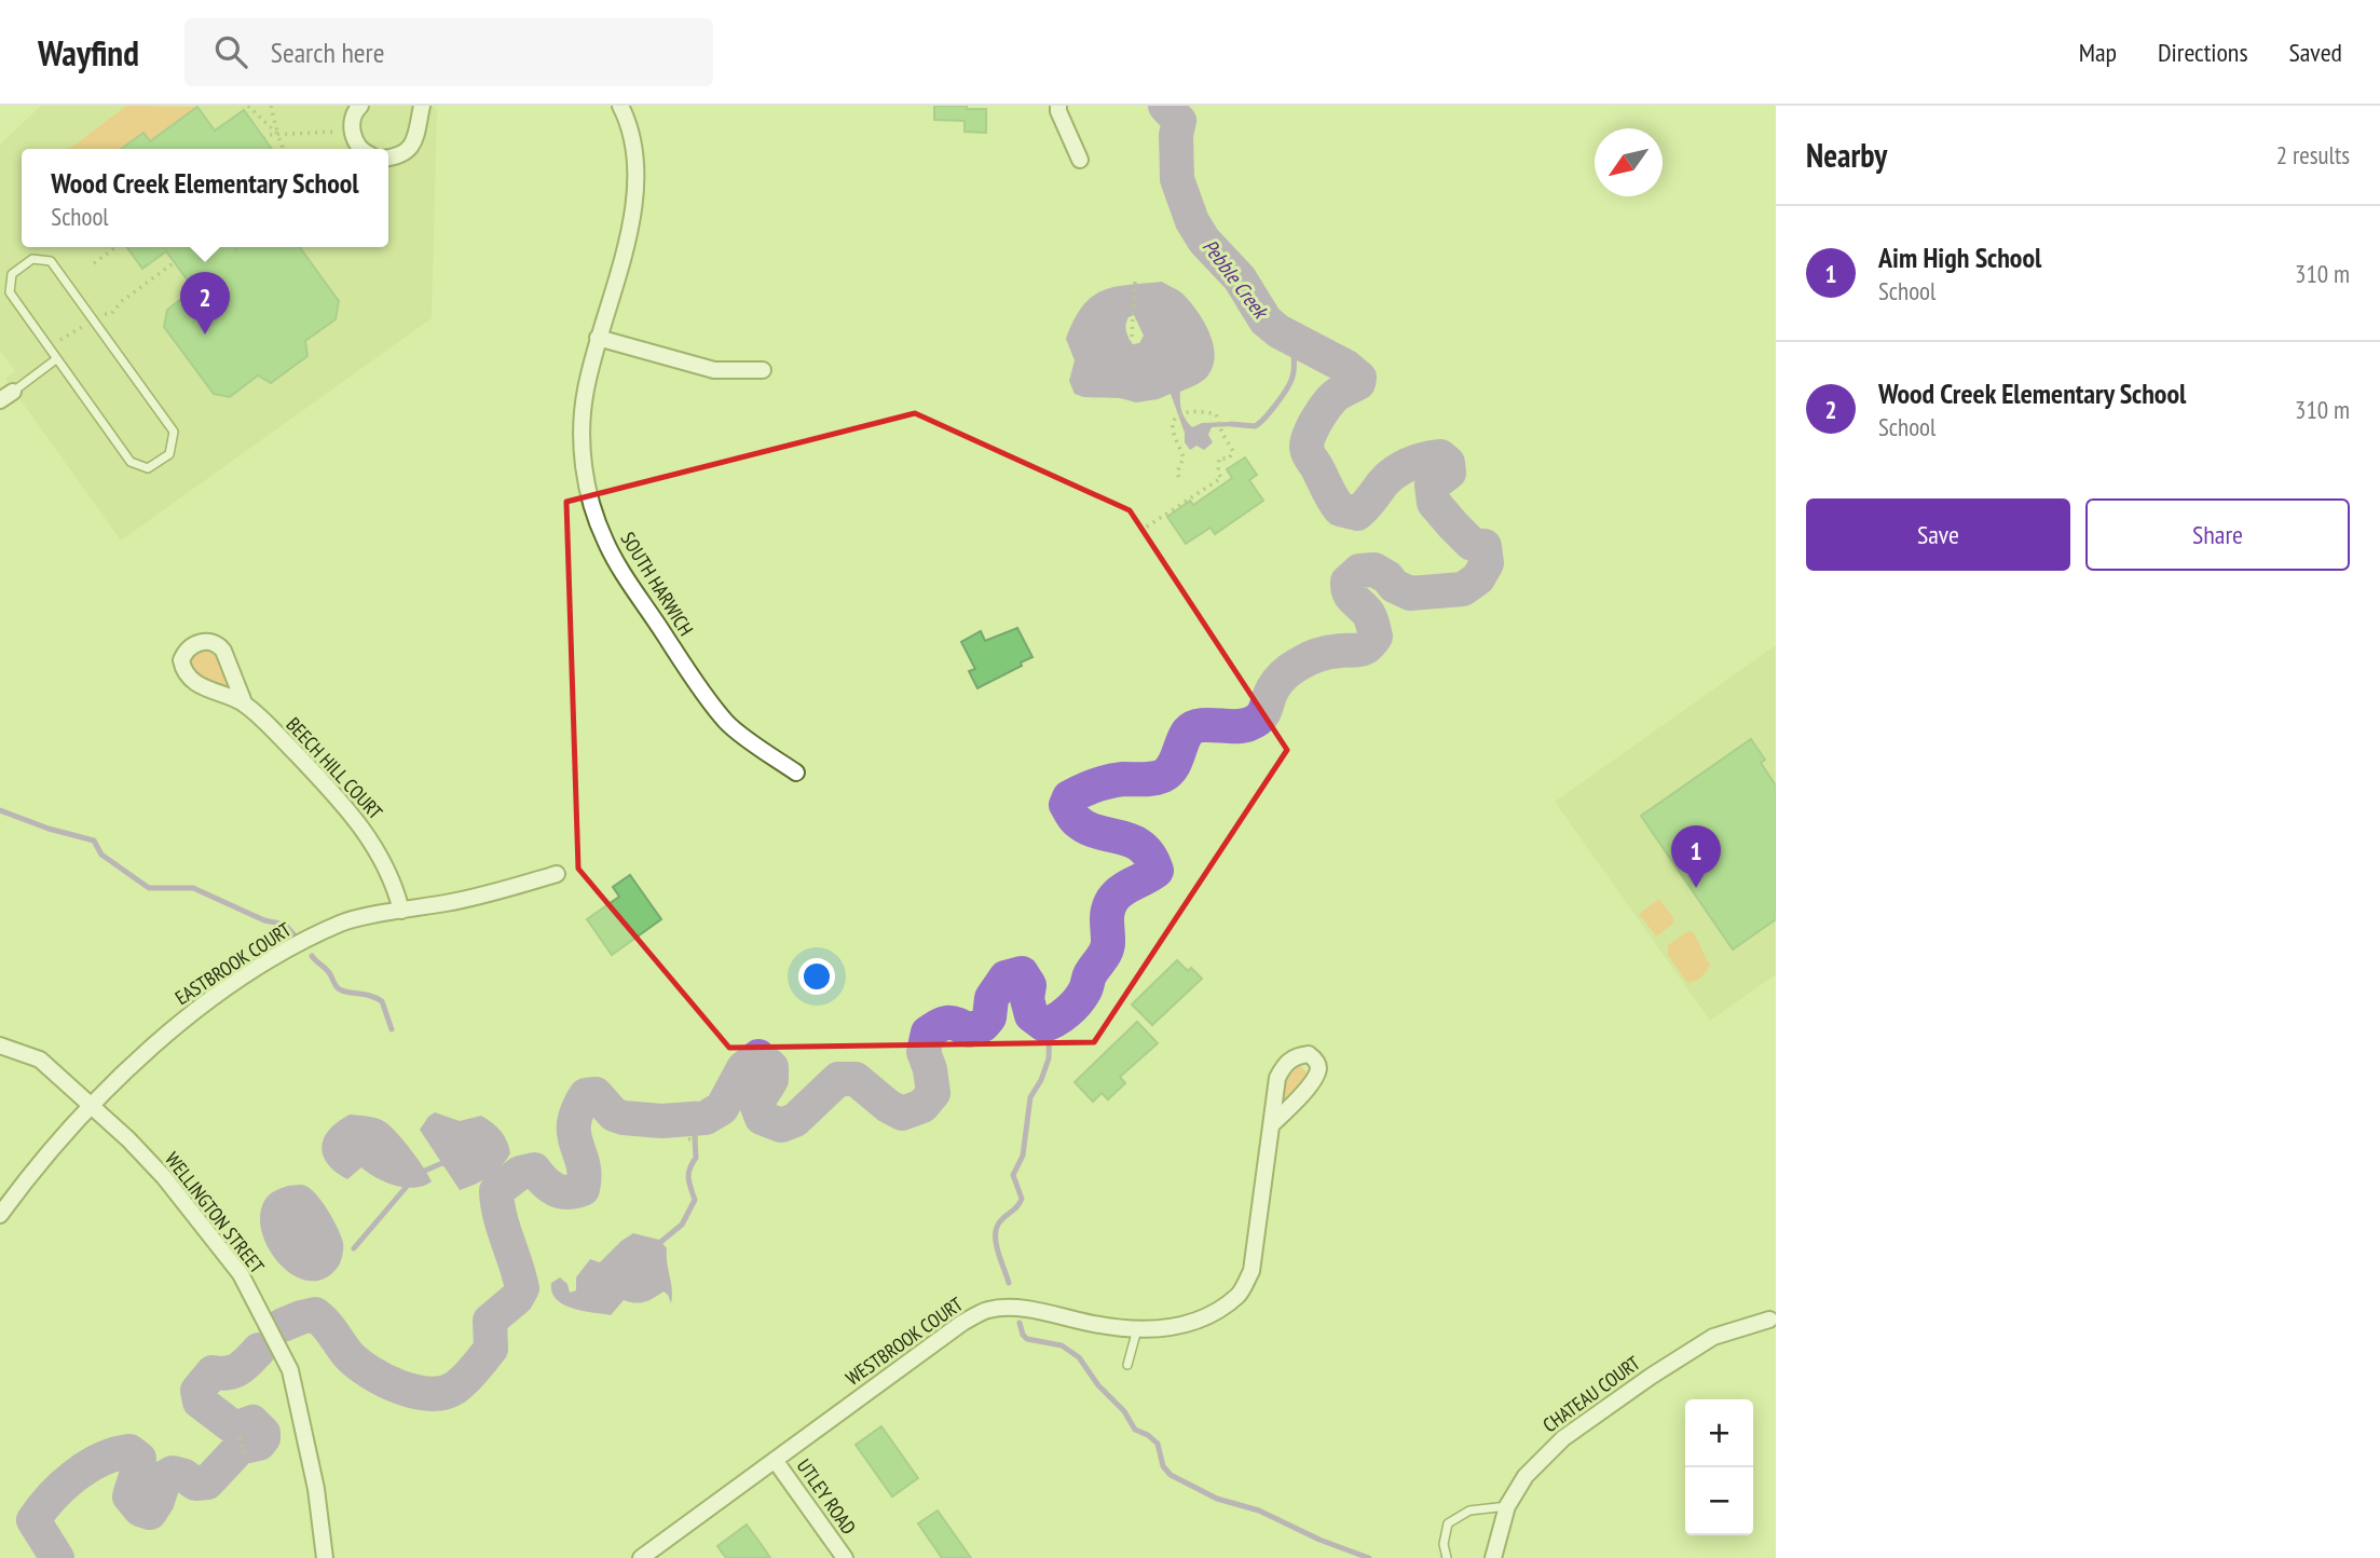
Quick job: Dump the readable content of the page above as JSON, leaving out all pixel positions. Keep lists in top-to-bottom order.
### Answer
{
  "streets": {
    "street": [
      "SOUTH HARWICH",
      "BEECH HILL COURT",
      "EASTBROOK COURT",
      "WELLINGTON STREET",
      "WESTBROOK COURT",
      "CHATEAU COURT",
      "UTLEY ROAD"
    ]
  },
  "crossings": [
    ["BEECH HILL COURT", "EASTBROOK COURT"],
    ["EASTBROOK COURT", "WELLINGTON STREET"],
    ["WESTBROOK COURT", "UTLEY ROAD"]
  ],
  "water": ["Pebble Creek"],
  "north": "bottom left",
  "page": {
    "header": "Wayfind",
    "search": "Search here",
    "nav": ["Map", "Directions", "Saved"],
    "heading": ["Nearby", "2 results"],
    "popup": ["Wood Creek Elementary School", "School"],
    "list": [
      {
        "mark": "1",
        "name": "Aim High School",
        "note": "School",
        "value": "310 m"
      },
      {
        "mark": "2",
        "name": "Wood Creek Elementary School",
        "note": "School",
        "value": "310 m"
      }
    ],
    "pins": ["2", "1"],
    "buttons": ["Save", "Share"],
    "map_buttons": ["+", "−"]
  }
}
